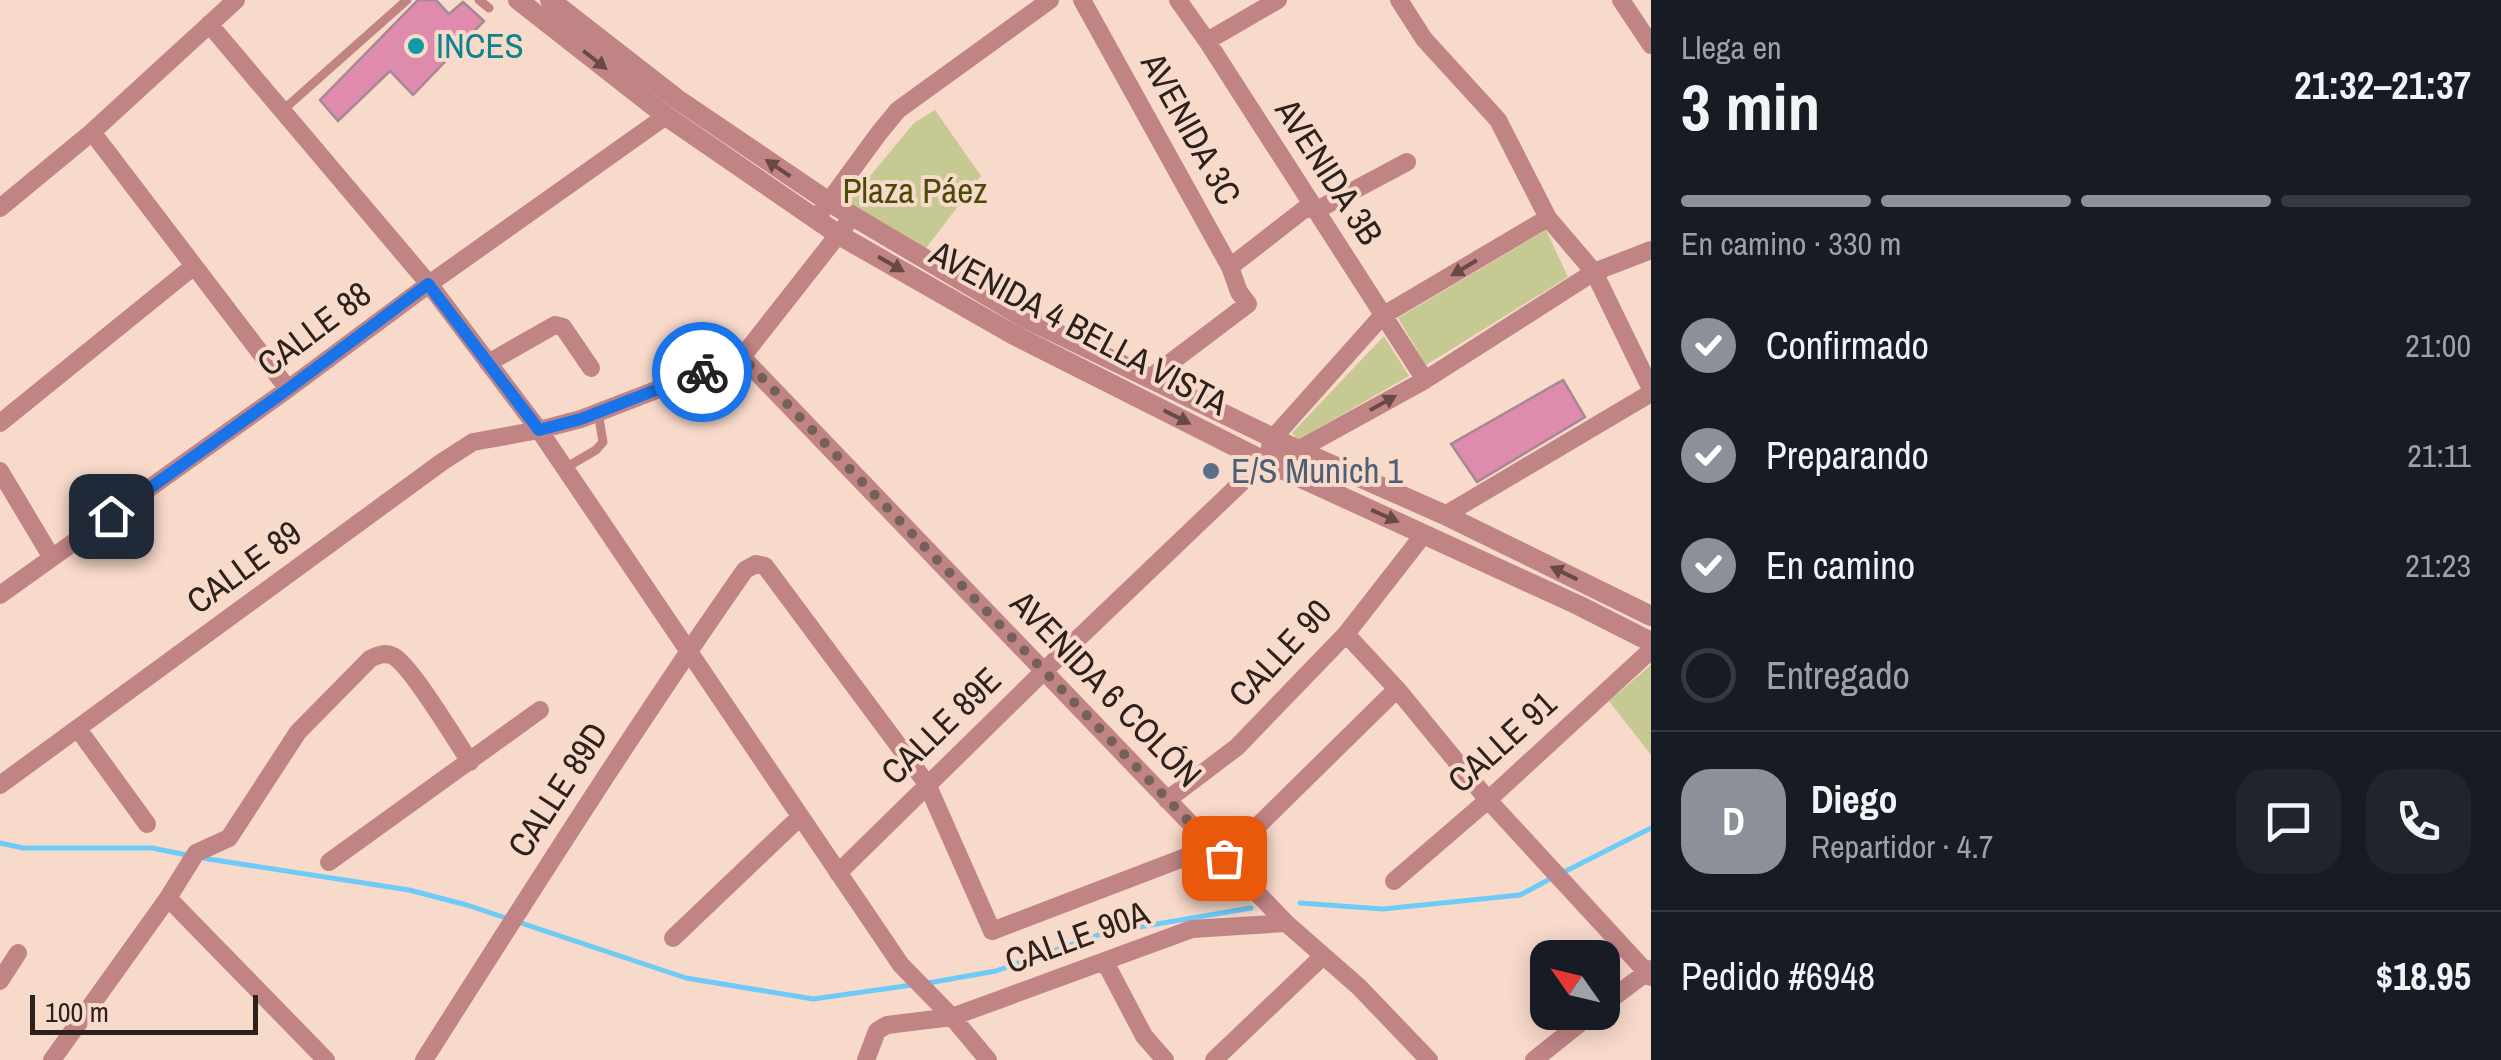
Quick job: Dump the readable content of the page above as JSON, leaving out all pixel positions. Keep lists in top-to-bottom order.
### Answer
{
  "streets": {
    "street": [
      "AVENIDA 3C",
      "AVENIDA 3B",
      "AVENIDA 4 BELLA VISTA",
      "CALLE 88",
      "CALLE 89",
      "CALLE 90",
      "AVENIDA 6 COLÓN",
      "CALLE 89E",
      "CALLE 91",
      "CALLE 89D",
      "CALLE 90A"
    ]
  },
  "crossings": [
    ["AVENIDA 3C", "AVENIDA 4 BELLA VISTA"],
    ["AVENIDA 4 BELLA VISTA", "CALLE 88"],
    ["AVENIDA 4 BELLA VISTA", "CALLE 90"],
    ["AVENIDA 4 BELLA VISTA", "CALLE 89E"],
    ["CALLE 89", "AVENIDA 6 COLÓN"],
    ["CALLE 90", "AVENIDA 6 COLÓN"],
    ["AVENIDA 6 COLÓN", "CALLE 89E"],
    ["AVENIDA 6 COLÓN", "CALLE 90A"],
    ["CALLE 89E", "CALLE 89D"]
  ],
  "parks": ["Plaza Páez"],
  "places": ["INCES", "E/S Munich 1"],
  "scale_bar": "100 m",
  "north": "top left",
  "page": {
    "heading": ["3 min", "Llega en", "21:32–21:37"],
    "panel": [
      "Diego",
      "Repartidor · 4.7",
      "Pedido #6948",
      "$18.95"
    ],
    "bar": "En camino · 330 m",
    "list": [
      ["Confirmado", "21:00"],
      ["Preparando", "21:11"],
      ["En camino", "21:23"],
      "Entregado"
    ],
    "round": "D",
    "scale": "100 m"
  }
}
